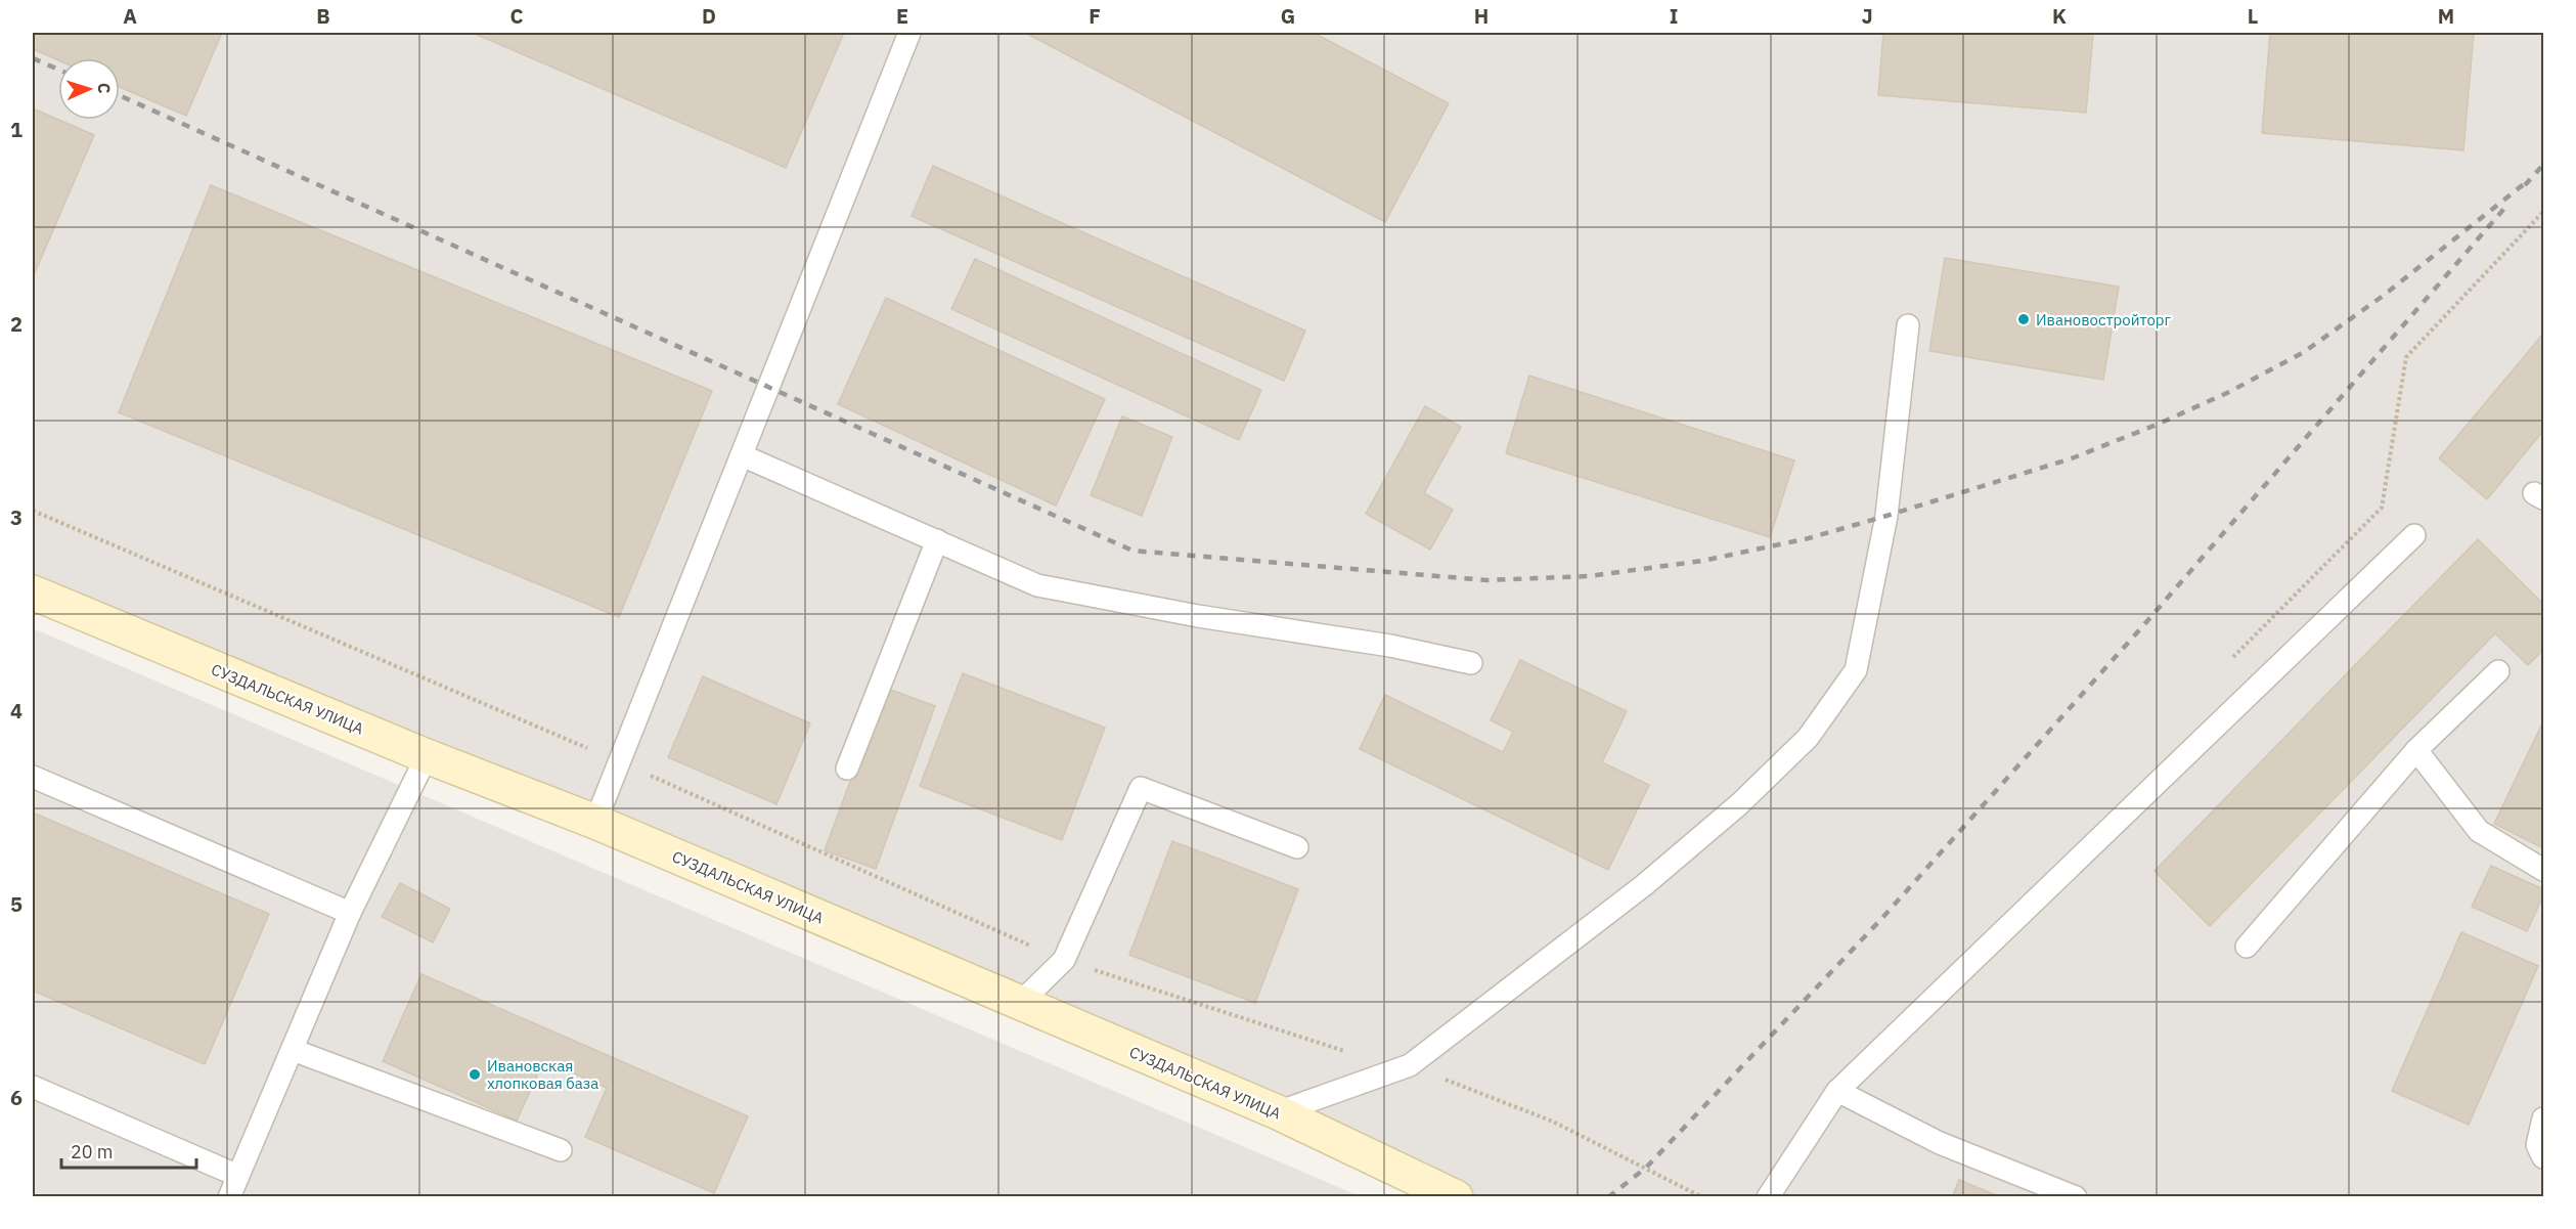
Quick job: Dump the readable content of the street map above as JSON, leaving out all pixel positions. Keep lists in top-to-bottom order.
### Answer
{
  "streets": {
    "main road": ["СУЗДАЛЬСКАЯ УЛИЦА"]
  },
  "places": ["Ивановостройторг", "Ивановская хлопковая база"],
  "scale_bar": "20 m",
  "north": "right",
  "grid": {
    "columns": [
      "A",
      "B",
      "C",
      "D",
      "E",
      "F",
      "G",
      "H",
      "I",
      "J",
      "K",
      "L",
      "M"
    ],
    "rows": [
      "1",
      "2",
      "3",
      "4",
      "5",
      "6"
    ]
  }
}
